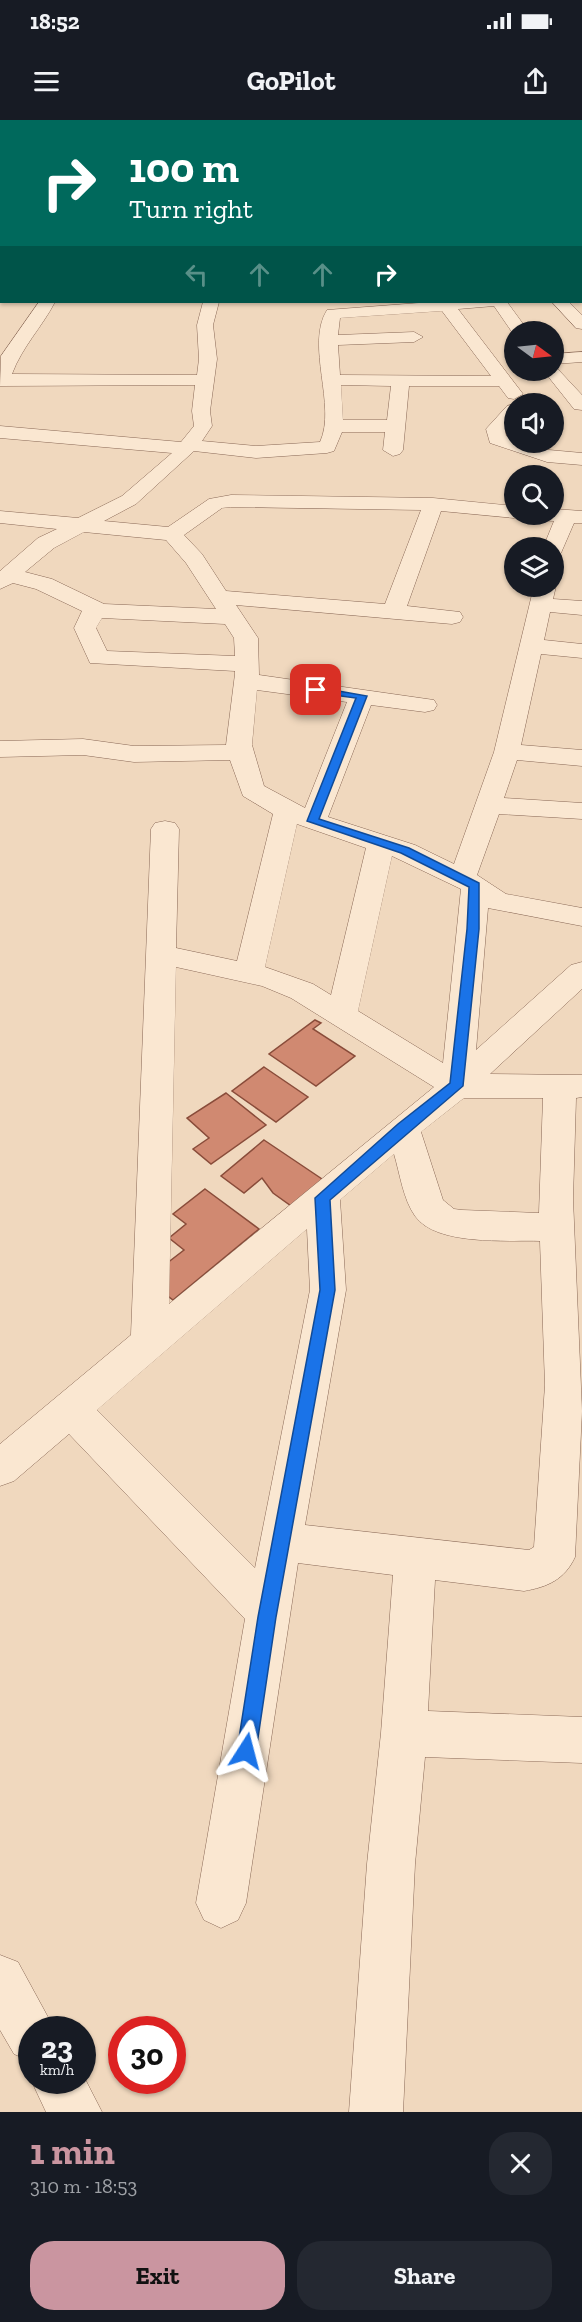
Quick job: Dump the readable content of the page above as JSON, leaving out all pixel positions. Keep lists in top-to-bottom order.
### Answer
{
  "north": "right",
  "page": {
    "status": "18:52",
    "header": "GoPilot",
    "turn": ["100 m", "Turn right"],
    "speed": "23 km/h",
    "limit": "30",
    "heading": ["1 min", "310 m · 18:53"],
    "buttons": ["Exit", "Share"]
  }
}
